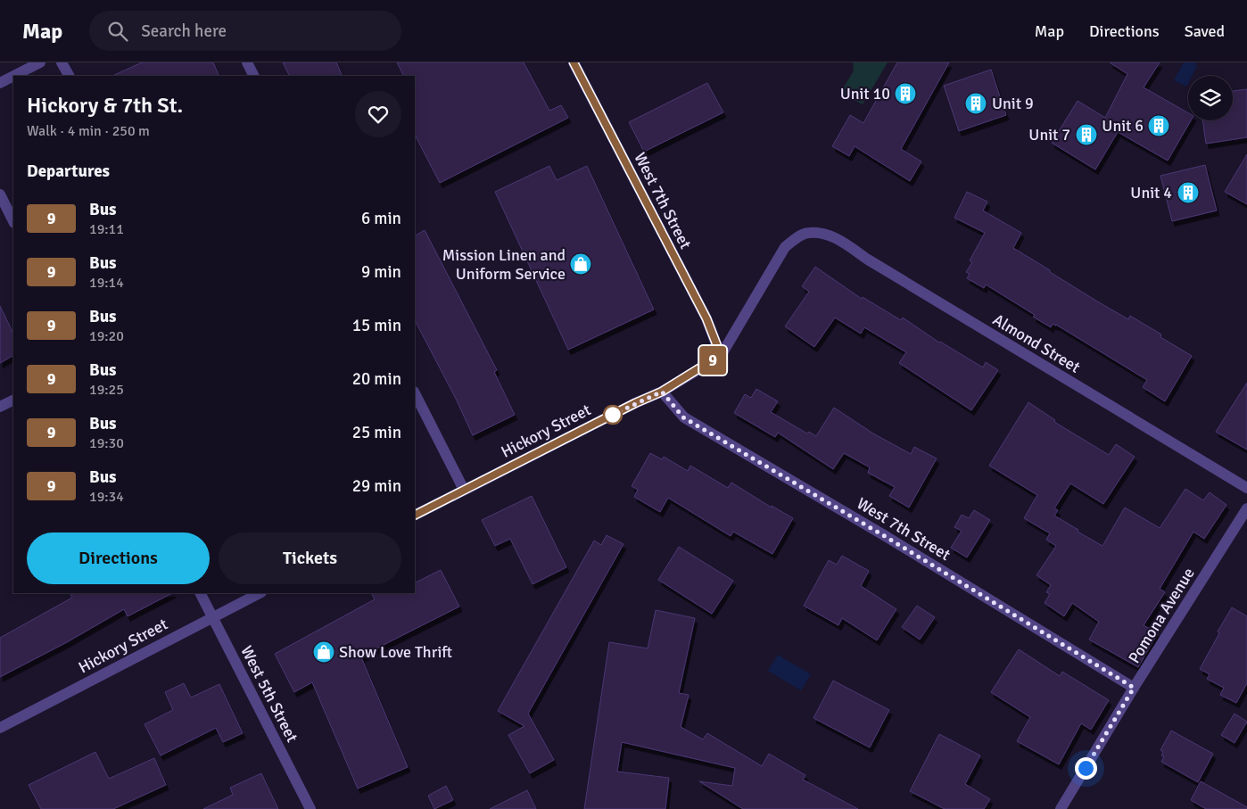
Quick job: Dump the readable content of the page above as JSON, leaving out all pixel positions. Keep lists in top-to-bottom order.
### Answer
{
  "streets": {
    "street": [
      "West 7th Street",
      "Almond Street",
      "Hickory Street",
      "Pomona Avenue",
      "West 5th Street"
    ]
  },
  "crossings": [
    ["West 7th Street", "Hickory Street"],
    ["West 7th Street", "Pomona Avenue"],
    ["Almond Street", "Hickory Street"],
    ["Hickory Street", "West 5th Street"]
  ],
  "places": {
    "building": [
      "Unit 10",
      "Unit 9",
      "Unit 6",
      "Unit 7",
      "Unit 4"
    ],
    "shop": ["Mission Linen and Uniform Service", "Show Love Thrift"]
  },
  "lines": ["bus line 9"],
  "page": {
    "header": "Map",
    "search": "Search here",
    "nav": ["Map", "Directions", "Saved"],
    "on_map": "9",
    "heading": [
      ["Hickory & 7th St.", "Walk · 4 min · 250 m"],
      "Departures"
    ],
    "list": [
      {
        "mark": "9",
        "name": "Bus",
        "note": "19:11",
        "value": "6 min"
      },
      {
        "mark": "9",
        "name": "Bus",
        "note": "19:14",
        "value": "9 min"
      },
      {
        "mark": "9",
        "name": "Bus",
        "note": "19:20",
        "value": "15 min"
      },
      {
        "mark": "9",
        "name": "Bus",
        "note": "19:25",
        "value": "20 min"
      },
      {
        "mark": "9",
        "name": "Bus",
        "note": "19:30",
        "value": "25 min"
      },
      {
        "mark": "9",
        "name": "Bus",
        "note": "19:34",
        "value": "29 min"
      }
    ],
    "buttons": ["Directions", "Tickets"]
  }
}
